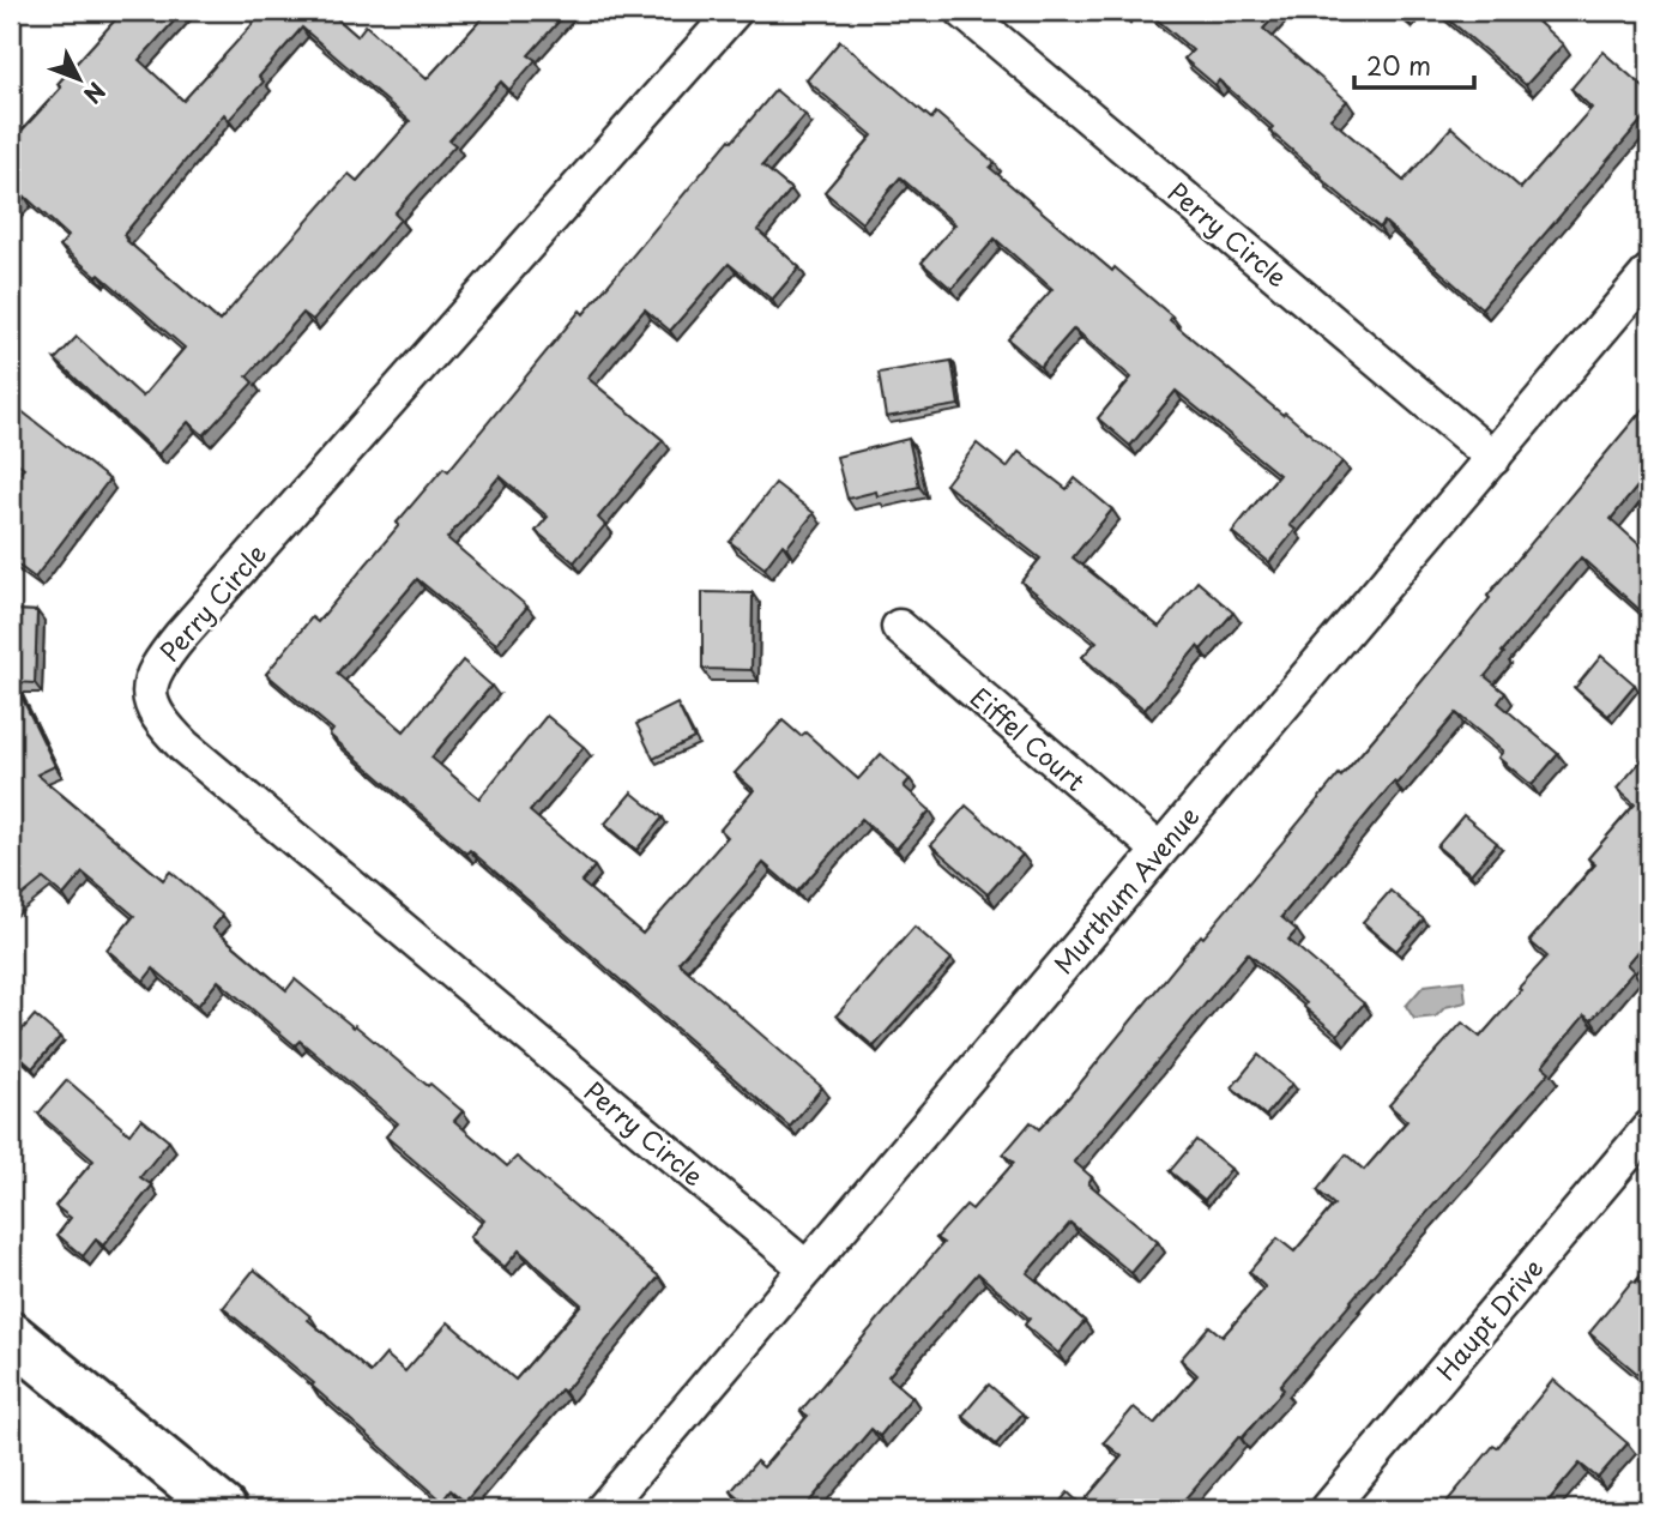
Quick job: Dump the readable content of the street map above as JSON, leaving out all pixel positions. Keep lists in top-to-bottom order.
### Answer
{
  "streets": {
    "street": [
      "Perry Circle",
      "Eiffel Court",
      "Murthum Avenue",
      "Haupt Drive"
    ]
  },
  "crossings": [
    ["Perry Circle", "Murthum Avenue"],
    ["Eiffel Court", "Murthum Avenue"]
  ],
  "scale_bar": "20 m",
  "north": "bottom right"
}
